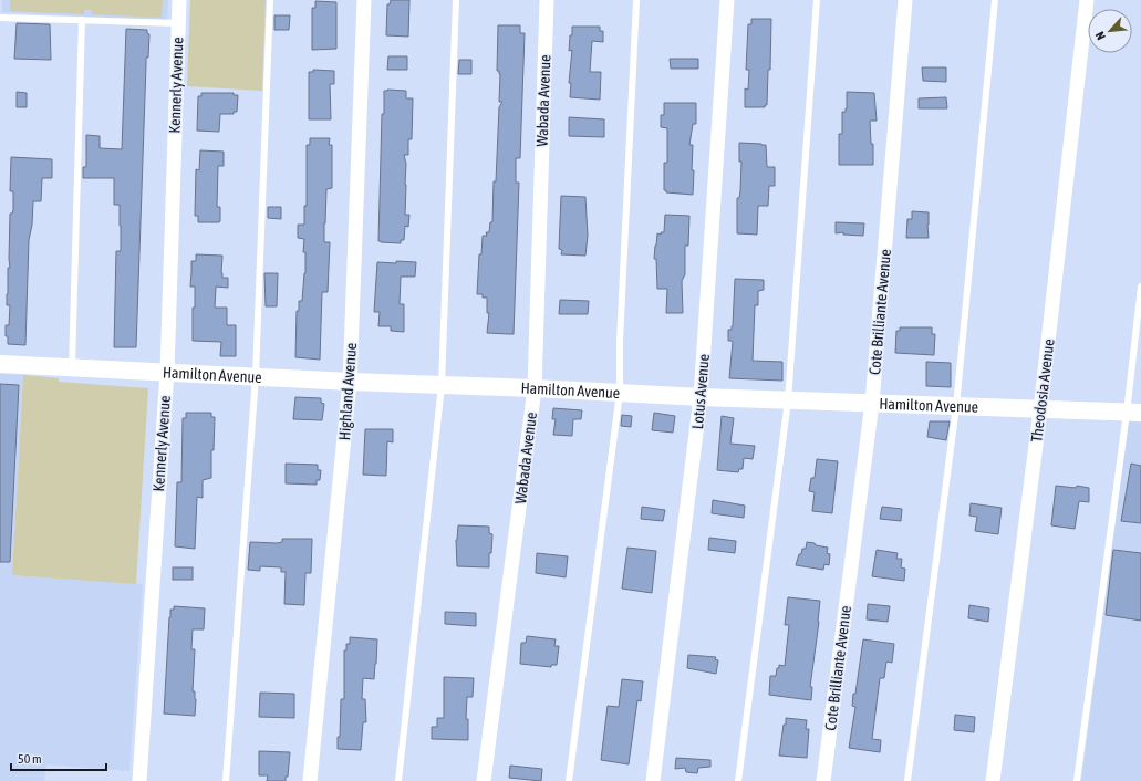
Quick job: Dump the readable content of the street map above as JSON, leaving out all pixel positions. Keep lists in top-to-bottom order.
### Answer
{
  "streets": {
    "street": [
      "Kennerly Avenue",
      "Wabada Avenue",
      "Cote Brilliante Avenue",
      "Hamilton Avenue",
      "Theodosia Avenue",
      "Highland Avenue",
      "Lotus Avenue"
    ]
  },
  "crossings": [
    ["Kennerly Avenue", "Hamilton Avenue"],
    ["Wabada Avenue", "Hamilton Avenue"],
    ["Cote Brilliante Avenue", "Hamilton Avenue"],
    ["Hamilton Avenue", "Theodosia Avenue"],
    ["Hamilton Avenue", "Highland Avenue"],
    ["Hamilton Avenue", "Lotus Avenue"]
  ],
  "scale_bar": "50 m",
  "north": "bottom left"
}
